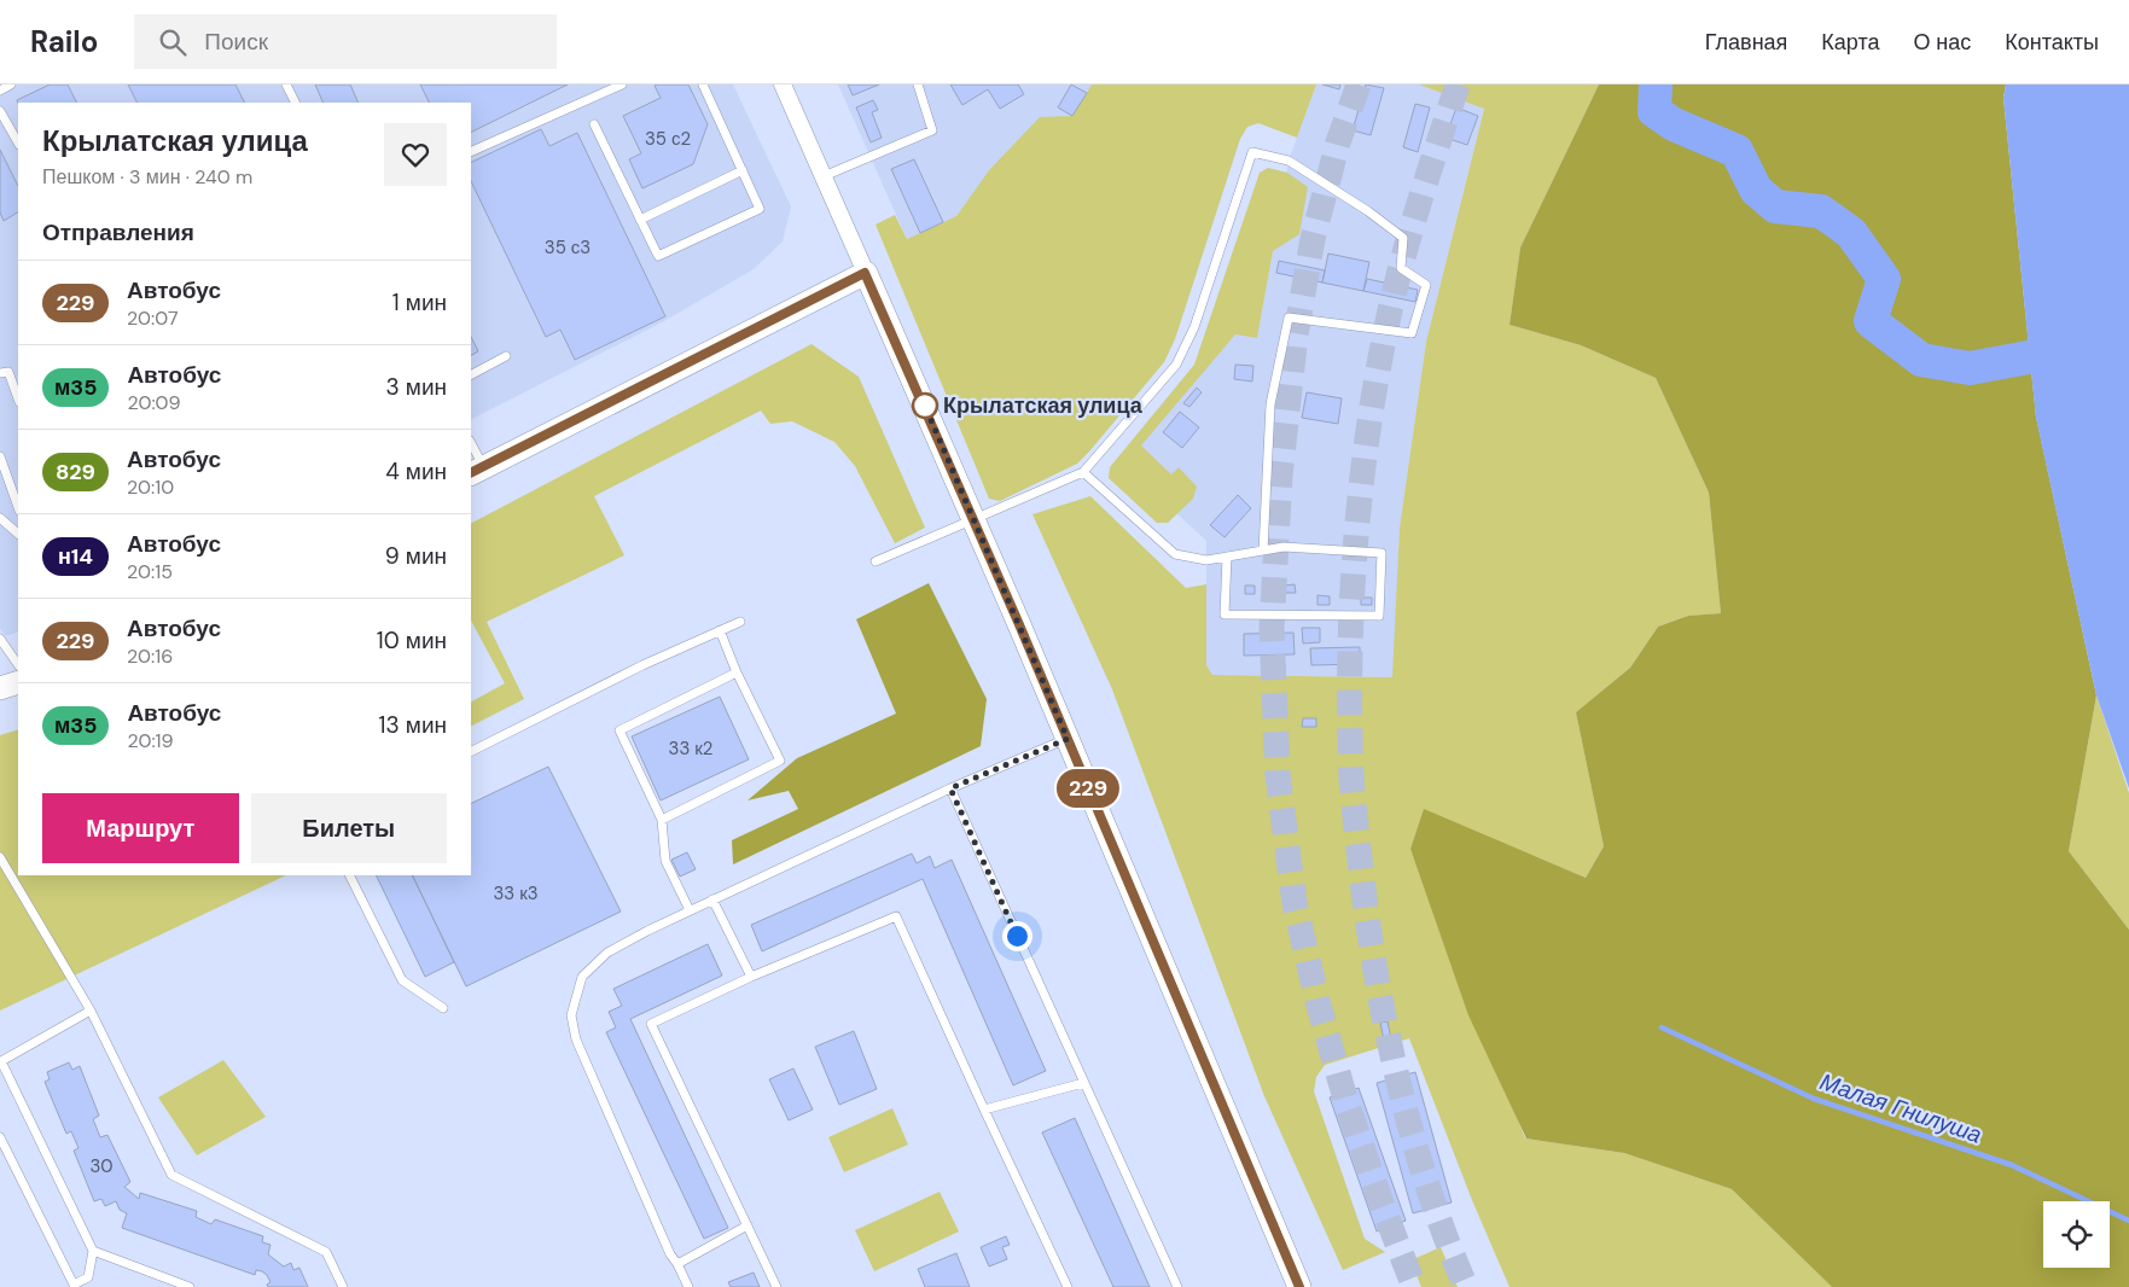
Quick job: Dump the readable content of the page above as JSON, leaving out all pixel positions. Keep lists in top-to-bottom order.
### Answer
{
  "water": ["Малая Гнилуша"],
  "places": ["Крылатская улица"],
  "lines": ["bus line 229"],
  "house_numbers": [
    "35 с2",
    "35 с3",
    "33 к2",
    "33 к3",
    "30"
  ],
  "page": {
    "header": "Railo",
    "search": "Поиск",
    "nav": [
      "Главная",
      "Карта",
      "О нас",
      "Контакты"
    ],
    "on_map": "229",
    "heading": [
      ["Крылатская улица", "Пешком · 3 мин · 240 m"],
      "Отправления"
    ],
    "list": [
      {
        "mark": "229",
        "name": "Автобус",
        "note": "20:07",
        "value": "1 мин"
      },
      {
        "mark": "м35",
        "name": "Автобус",
        "note": "20:09",
        "value": "3 мин"
      },
      {
        "mark": "829",
        "name": "Автобус",
        "note": "20:10",
        "value": "4 мин"
      },
      {
        "mark": "н14",
        "name": "Автобус",
        "note": "20:15",
        "value": "9 мин"
      },
      {
        "mark": "229",
        "name": "Автобус",
        "note": "20:16",
        "value": "10 мин"
      },
      {
        "mark": "м35",
        "name": "Автобус",
        "note": "20:19",
        "value": "13 мин"
      }
    ],
    "buttons": ["Маршрут", "Билеты"]
  }
}
